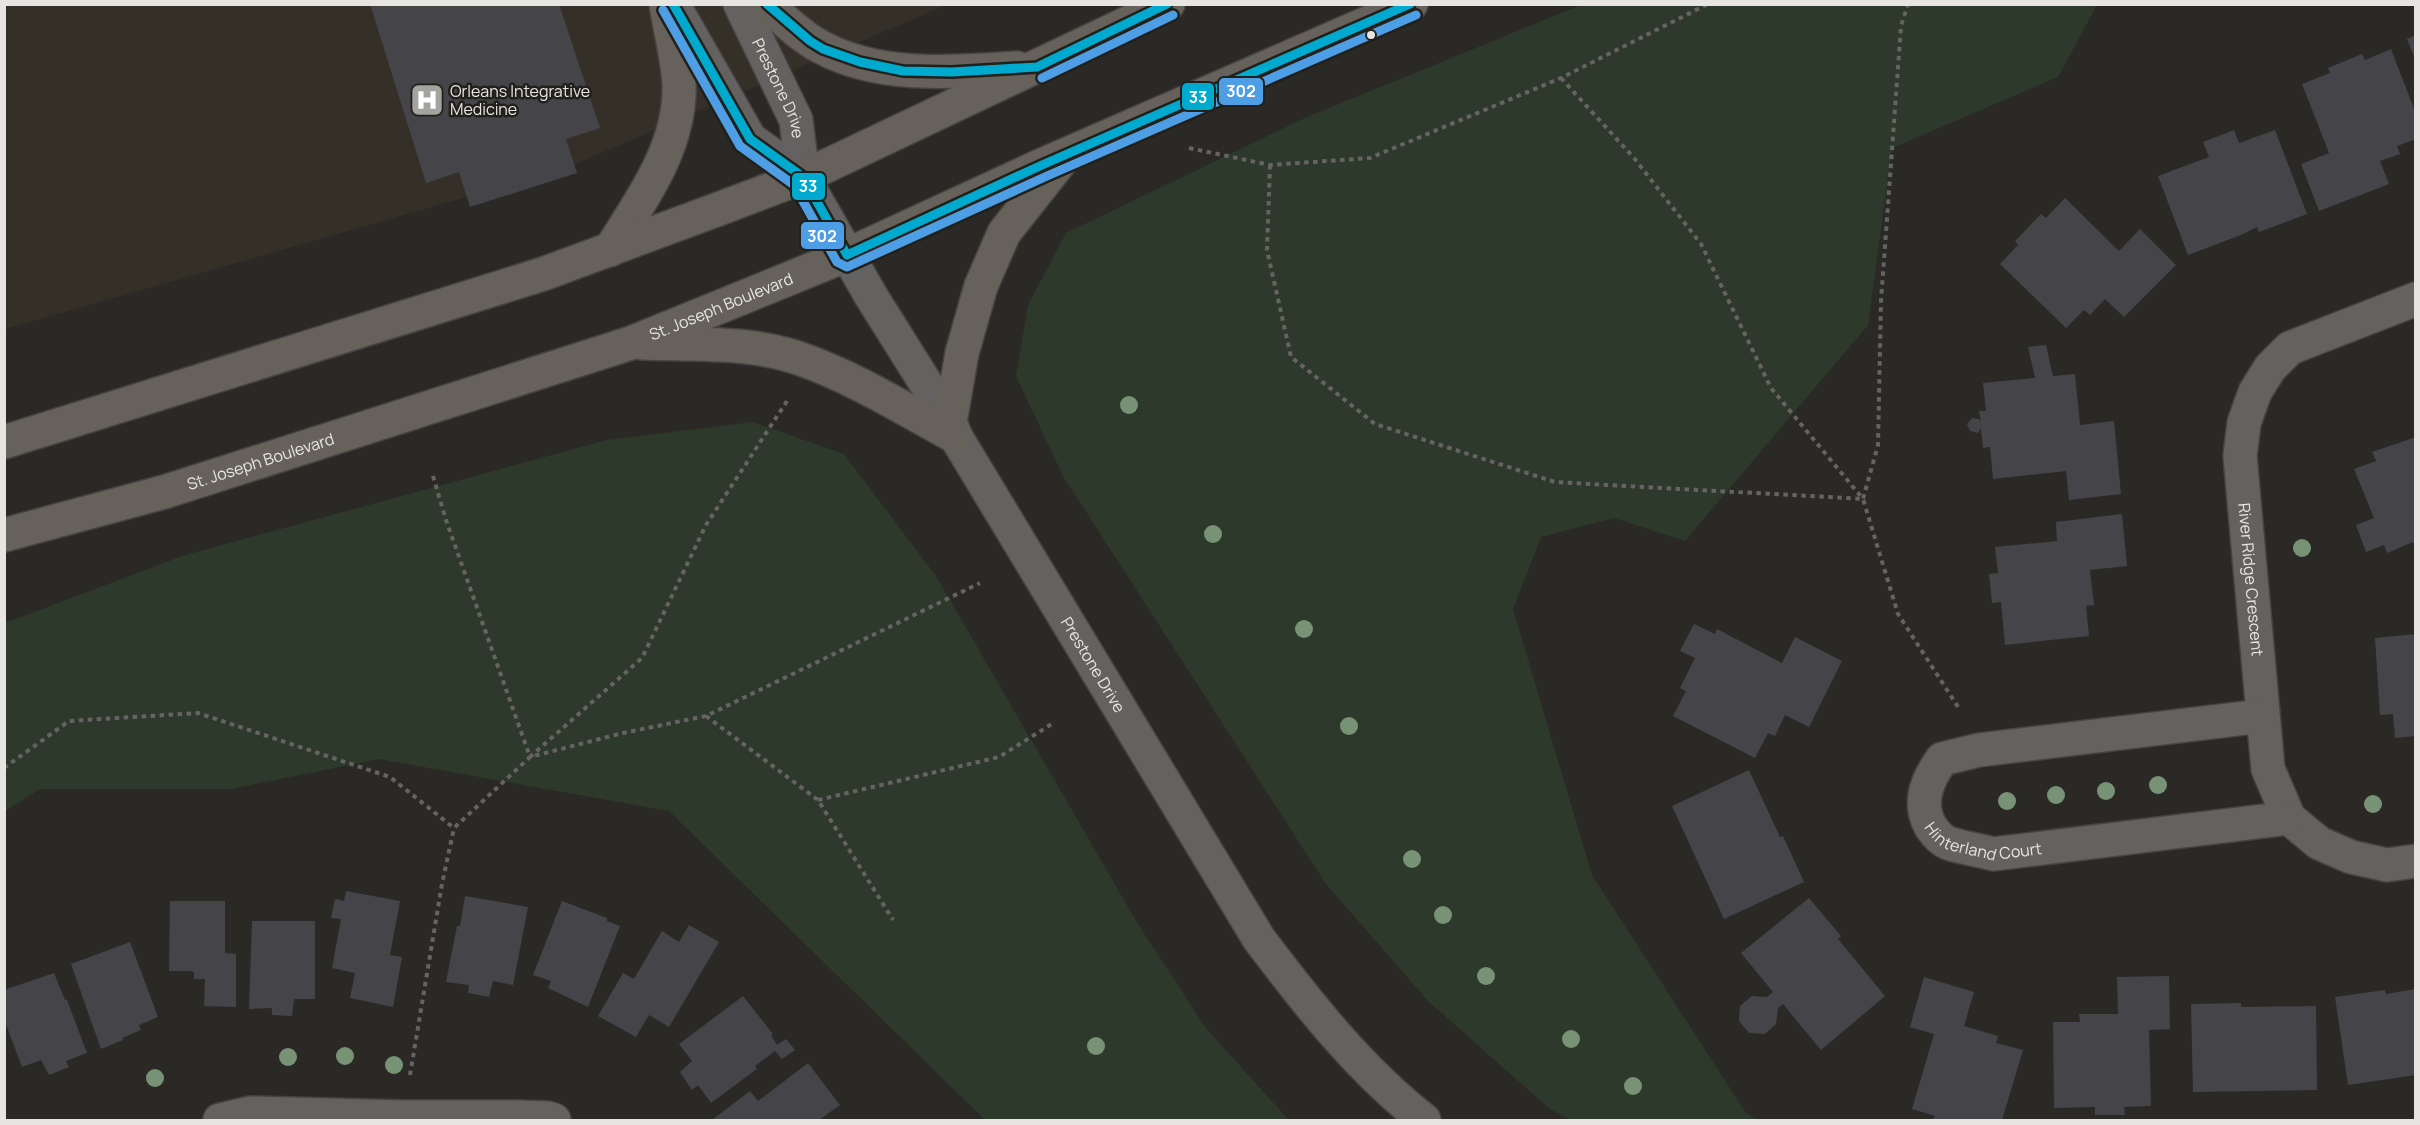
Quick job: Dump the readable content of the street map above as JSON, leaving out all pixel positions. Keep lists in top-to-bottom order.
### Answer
{
  "streets": {
    "main road": ["St. Joseph Boulevard"],
    "street": ["Prestone Drive", "River Ridge Crescent", "Hinterland Court"]
  },
  "crossings": [
    ["Prestone Drive", "St. Joseph Boulevard"],
    ["River Ridge Crescent", "Hinterland Court"]
  ],
  "places": {
    "hospital": ["Orleans Integrative Medicine"]
  },
  "lines": ["transit line 33", "transit line 302"]
}
